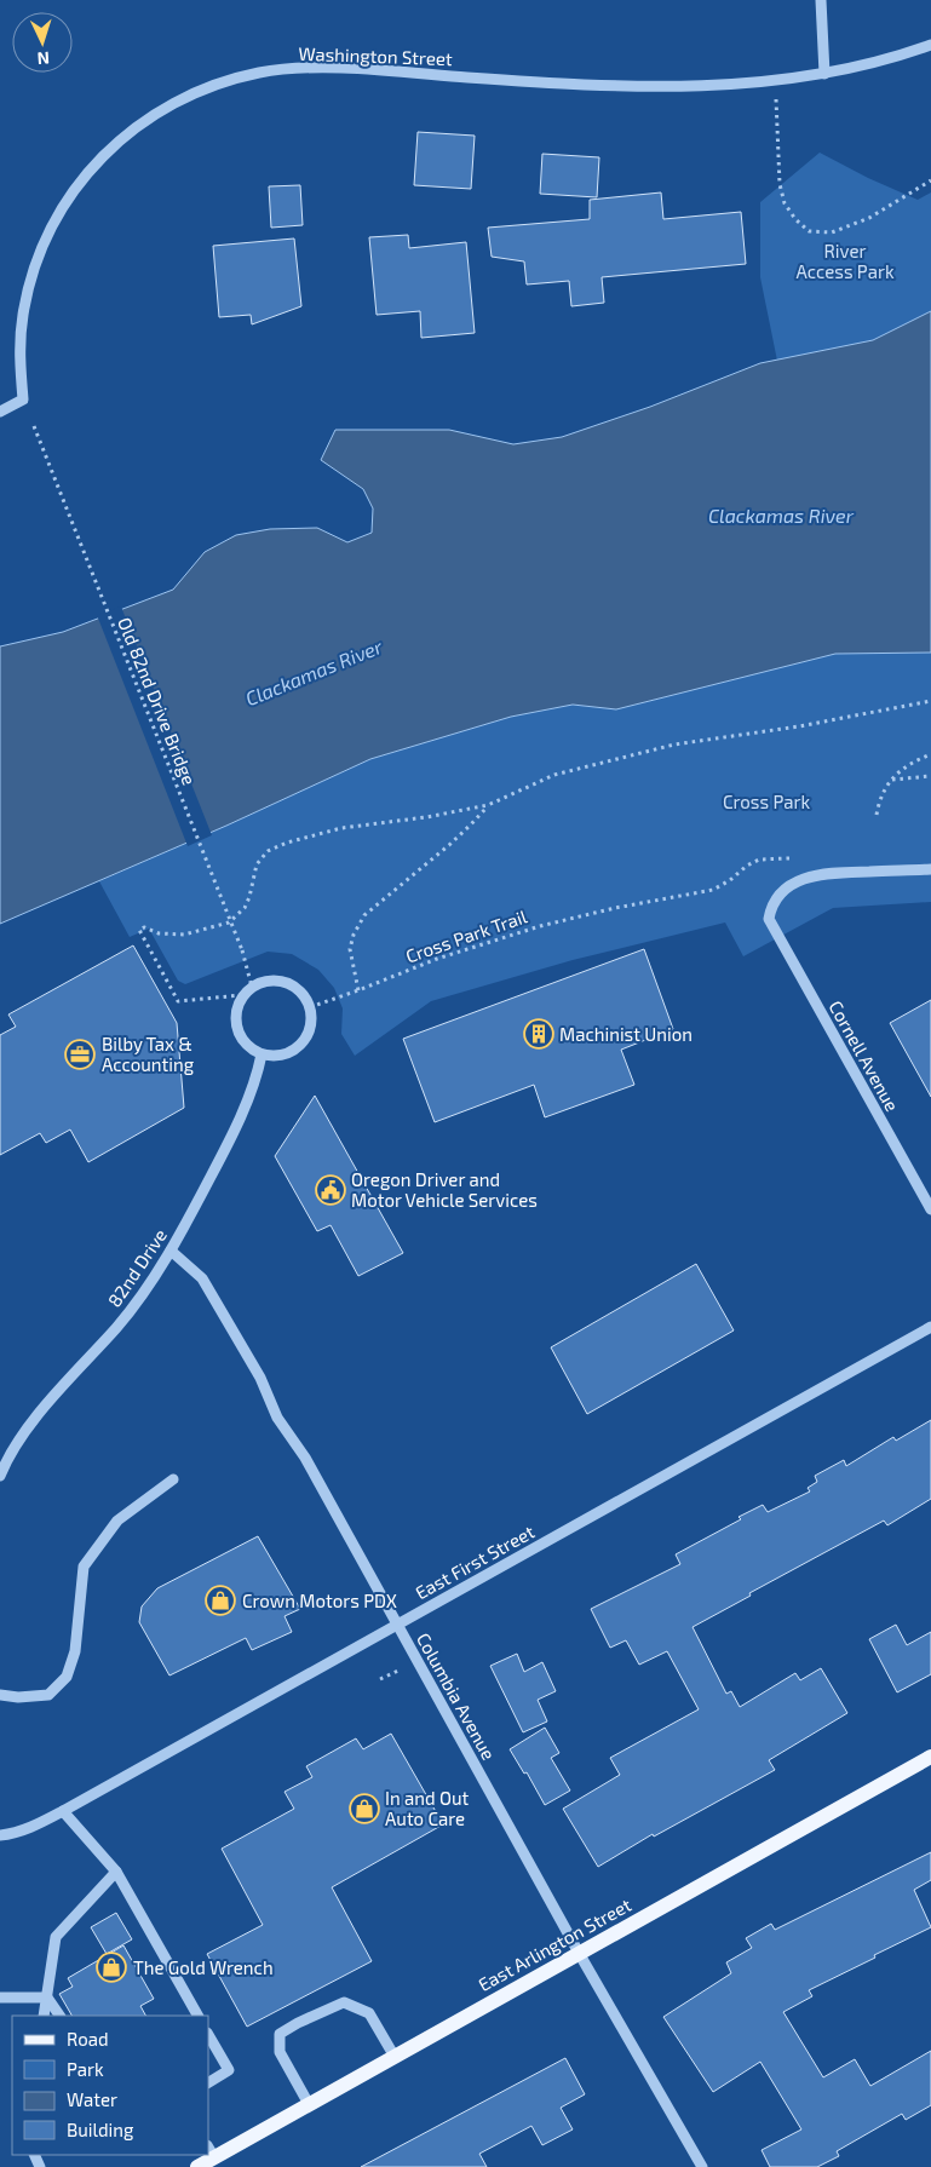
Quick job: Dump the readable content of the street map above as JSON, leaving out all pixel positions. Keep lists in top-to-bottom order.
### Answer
{
  "streets": {
    "main road": ["East Arlington Street"],
    "street": [
      "Washington Street",
      "Cornell Avenue",
      "82nd Drive",
      "East First Street",
      "Columbia Avenue"
    ],
    "path": ["Old 82nd Drive Bridge", "Cross Park Trail"]
  },
  "crossings": [
    ["Old 82nd Drive Bridge", "Cross Park Trail"],
    ["Old 82nd Drive Bridge", "82nd Drive"],
    ["Cross Park Trail", "Cornell Avenue"],
    ["Cross Park Trail", "82nd Drive"],
    ["82nd Drive", "Columbia Avenue"],
    ["East First Street", "Columbia Avenue"],
    ["Columbia Avenue", "East Arlington Street"]
  ],
  "water": ["Clackamas River"],
  "parks": ["River Access Park", "Cross Park"],
  "places": {
    "building": ["Machinist Union"],
    "office": ["Bilby Tax & Accounting"],
    "public building": ["Oregon Driver and Motor Vehicle Services"],
    "shop": ["Crown Motors PDX", "In and Out Auto Care", "The Gold Wrench"]
  },
  "legend": [
    "Road",
    "Park",
    "Water",
    "Building"
  ],
  "north": "bottom"
}
